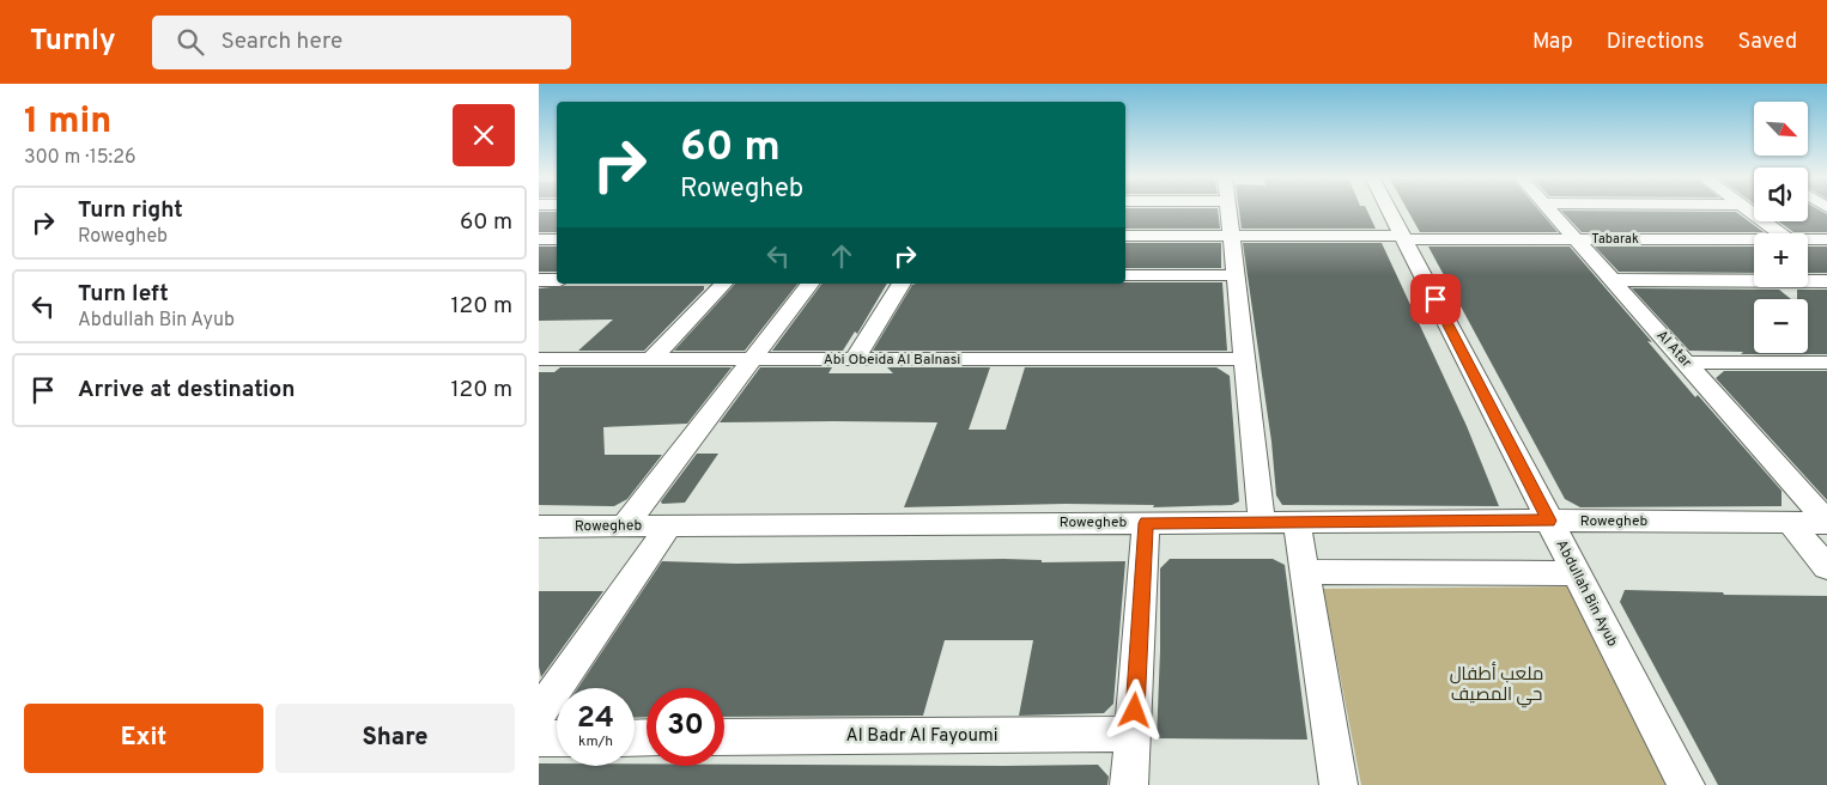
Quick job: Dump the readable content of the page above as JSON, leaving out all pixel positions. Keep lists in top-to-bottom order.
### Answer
{
  "streets": {
    "street": [
      "Tabarak",
      "Al Atar",
      "Abi Obeida Al Balnasi",
      "Rowegheb",
      "Abdullah Bin Ayub",
      "Al Badr Al Fayoumi"
    ]
  },
  "crossings": [
    ["Tabarak", "Al Atar"],
    ["Tabarak", "Abdullah Bin Ayub"],
    ["Al Atar", "Rowegheb"],
    ["Rowegheb", "Abdullah Bin Ayub"]
  ],
  "parks": ["ملعب أطفال حي المصيف"],
  "north": "bottom right",
  "page": {
    "header": "Turnly",
    "search": "Search here",
    "nav": ["Map", "Directions", "Saved"],
    "heading": ["1 min", "300 m · 15:26"],
    "map_buttons": ["+", "−"],
    "turn": ["60 m", "Rowegheb"],
    "list": [
      {
        "name": "Turn right",
        "note": "Rowegheb",
        "value": "60 m"
      },
      {
        "name": "Turn left",
        "note": "Abdullah Bin Ayub",
        "value": "120 m"
      },
      {
        "name": "Arrive at destination",
        "value": "120 m"
      }
    ],
    "speed": "24 km/h",
    "limit": "30",
    "buttons": ["Exit", "Share"]
  }
}
